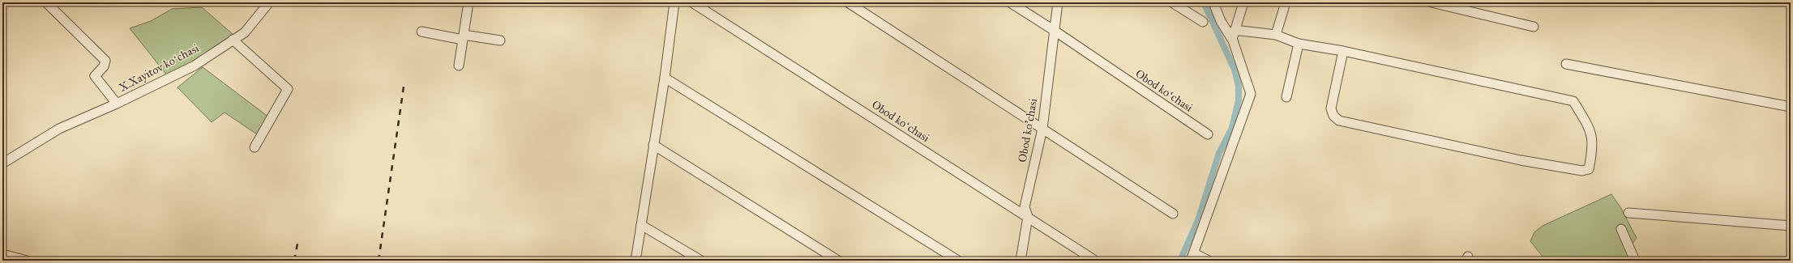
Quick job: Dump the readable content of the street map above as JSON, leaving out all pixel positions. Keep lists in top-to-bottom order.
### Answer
{
  "streets": {
    "street": ["X.Xayitov koʻchasi", "Obod koʻchasi", "Obod ko'chasi"]
  },
  "crossings": [
    ["Obod koʻchasi", "Obod ko'chasi"]
  ]
}
